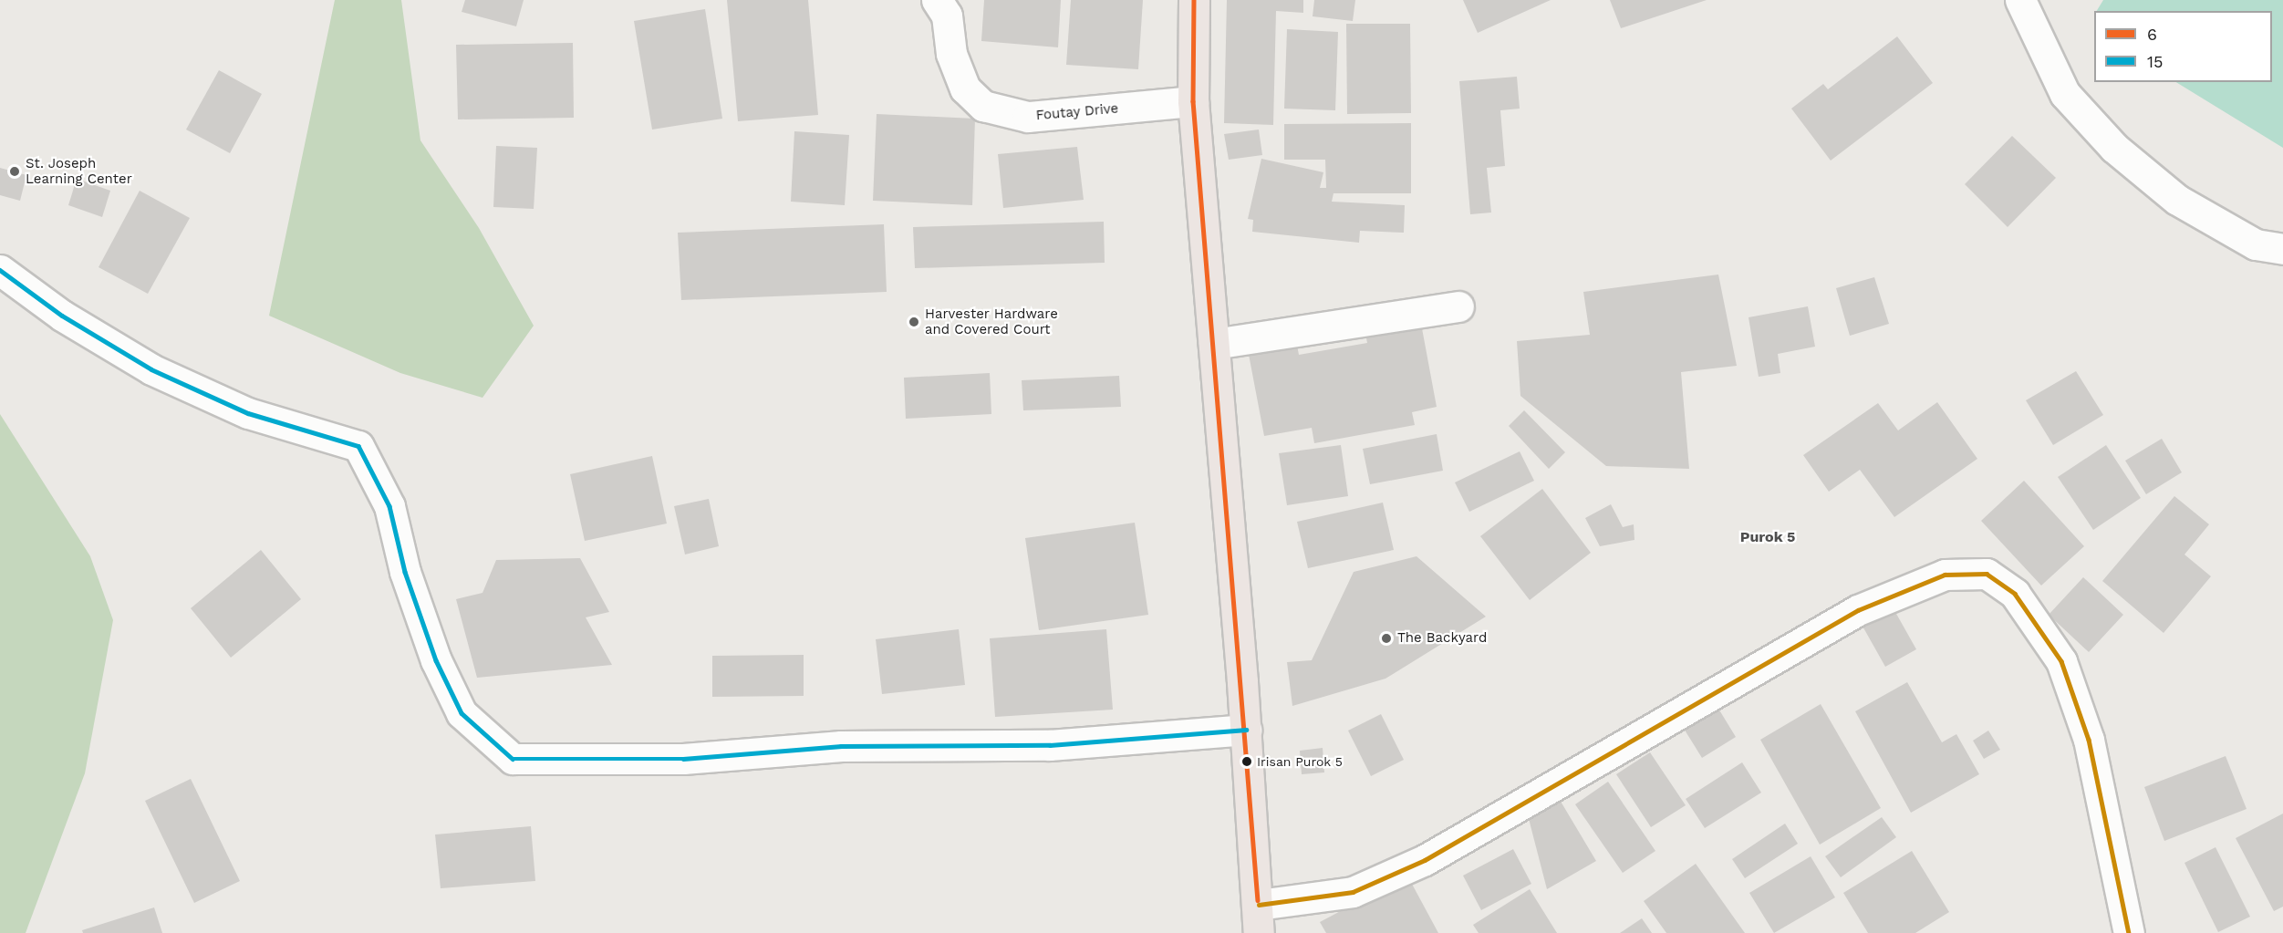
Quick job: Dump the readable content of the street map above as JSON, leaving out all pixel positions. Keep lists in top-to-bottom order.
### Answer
{
  "streets": {
    "street": ["Foutay Drive"]
  },
  "districts": ["Purok 5"],
  "places": [
    "St. Joseph Learning Center",
    "Harvester Hardware and Covered Court",
    "The Backyard",
    "Irisan Purok 5"
  ],
  "lines": ["transit line 6", "transit line 15"],
  "legend": ["6", "15"]
}
